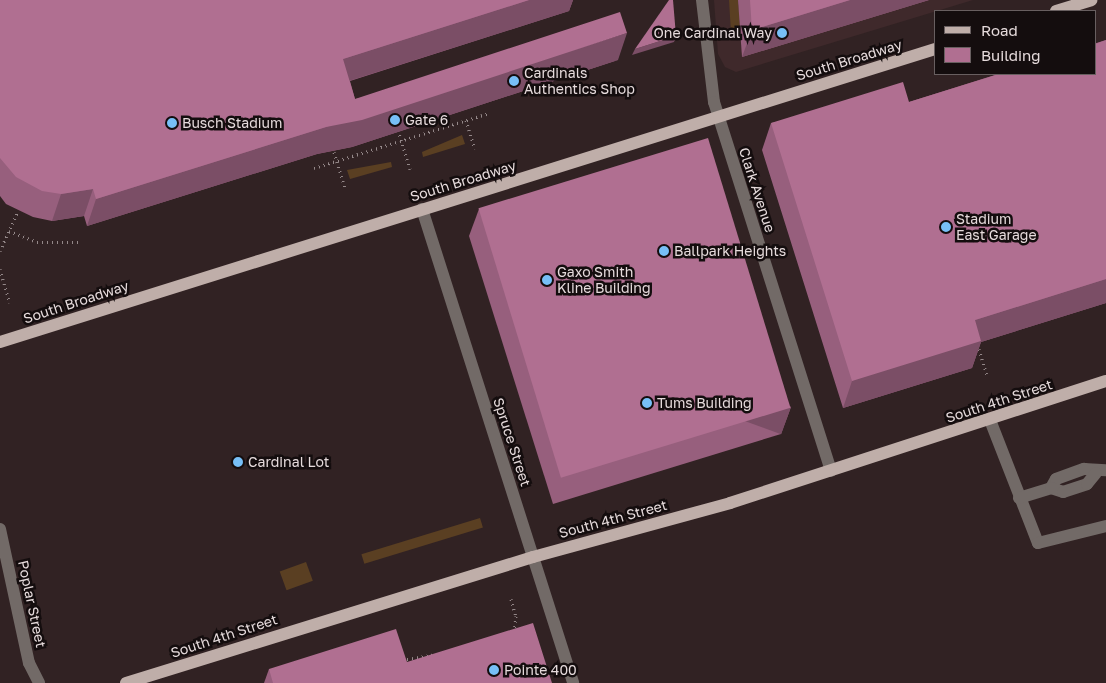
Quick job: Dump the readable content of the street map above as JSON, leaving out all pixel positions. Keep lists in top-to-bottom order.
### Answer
{
  "streets": {
    "main road": ["South Broadway", "South 4th Street"],
    "street": ["Clark Avenue", "Spruce Street", "Poplar Street"]
  },
  "crossings": [
    ["South Broadway", "Clark Avenue"],
    ["South Broadway", "Spruce Street"],
    ["Clark Avenue", "South 4th Street"],
    ["South 4th Street", "Spruce Street"]
  ],
  "places": [
    "One Cardinal Way",
    "Cardinals Authentics Shop",
    "Gate 6",
    "Busch Stadium",
    "Stadium East Garage",
    "Ballpark Heights",
    "Gaxo Smith Kline Building",
    "Tums Building",
    "Cardinal Lot",
    "Pointe 400"
  ],
  "legend": ["Road", "Building"]
}
